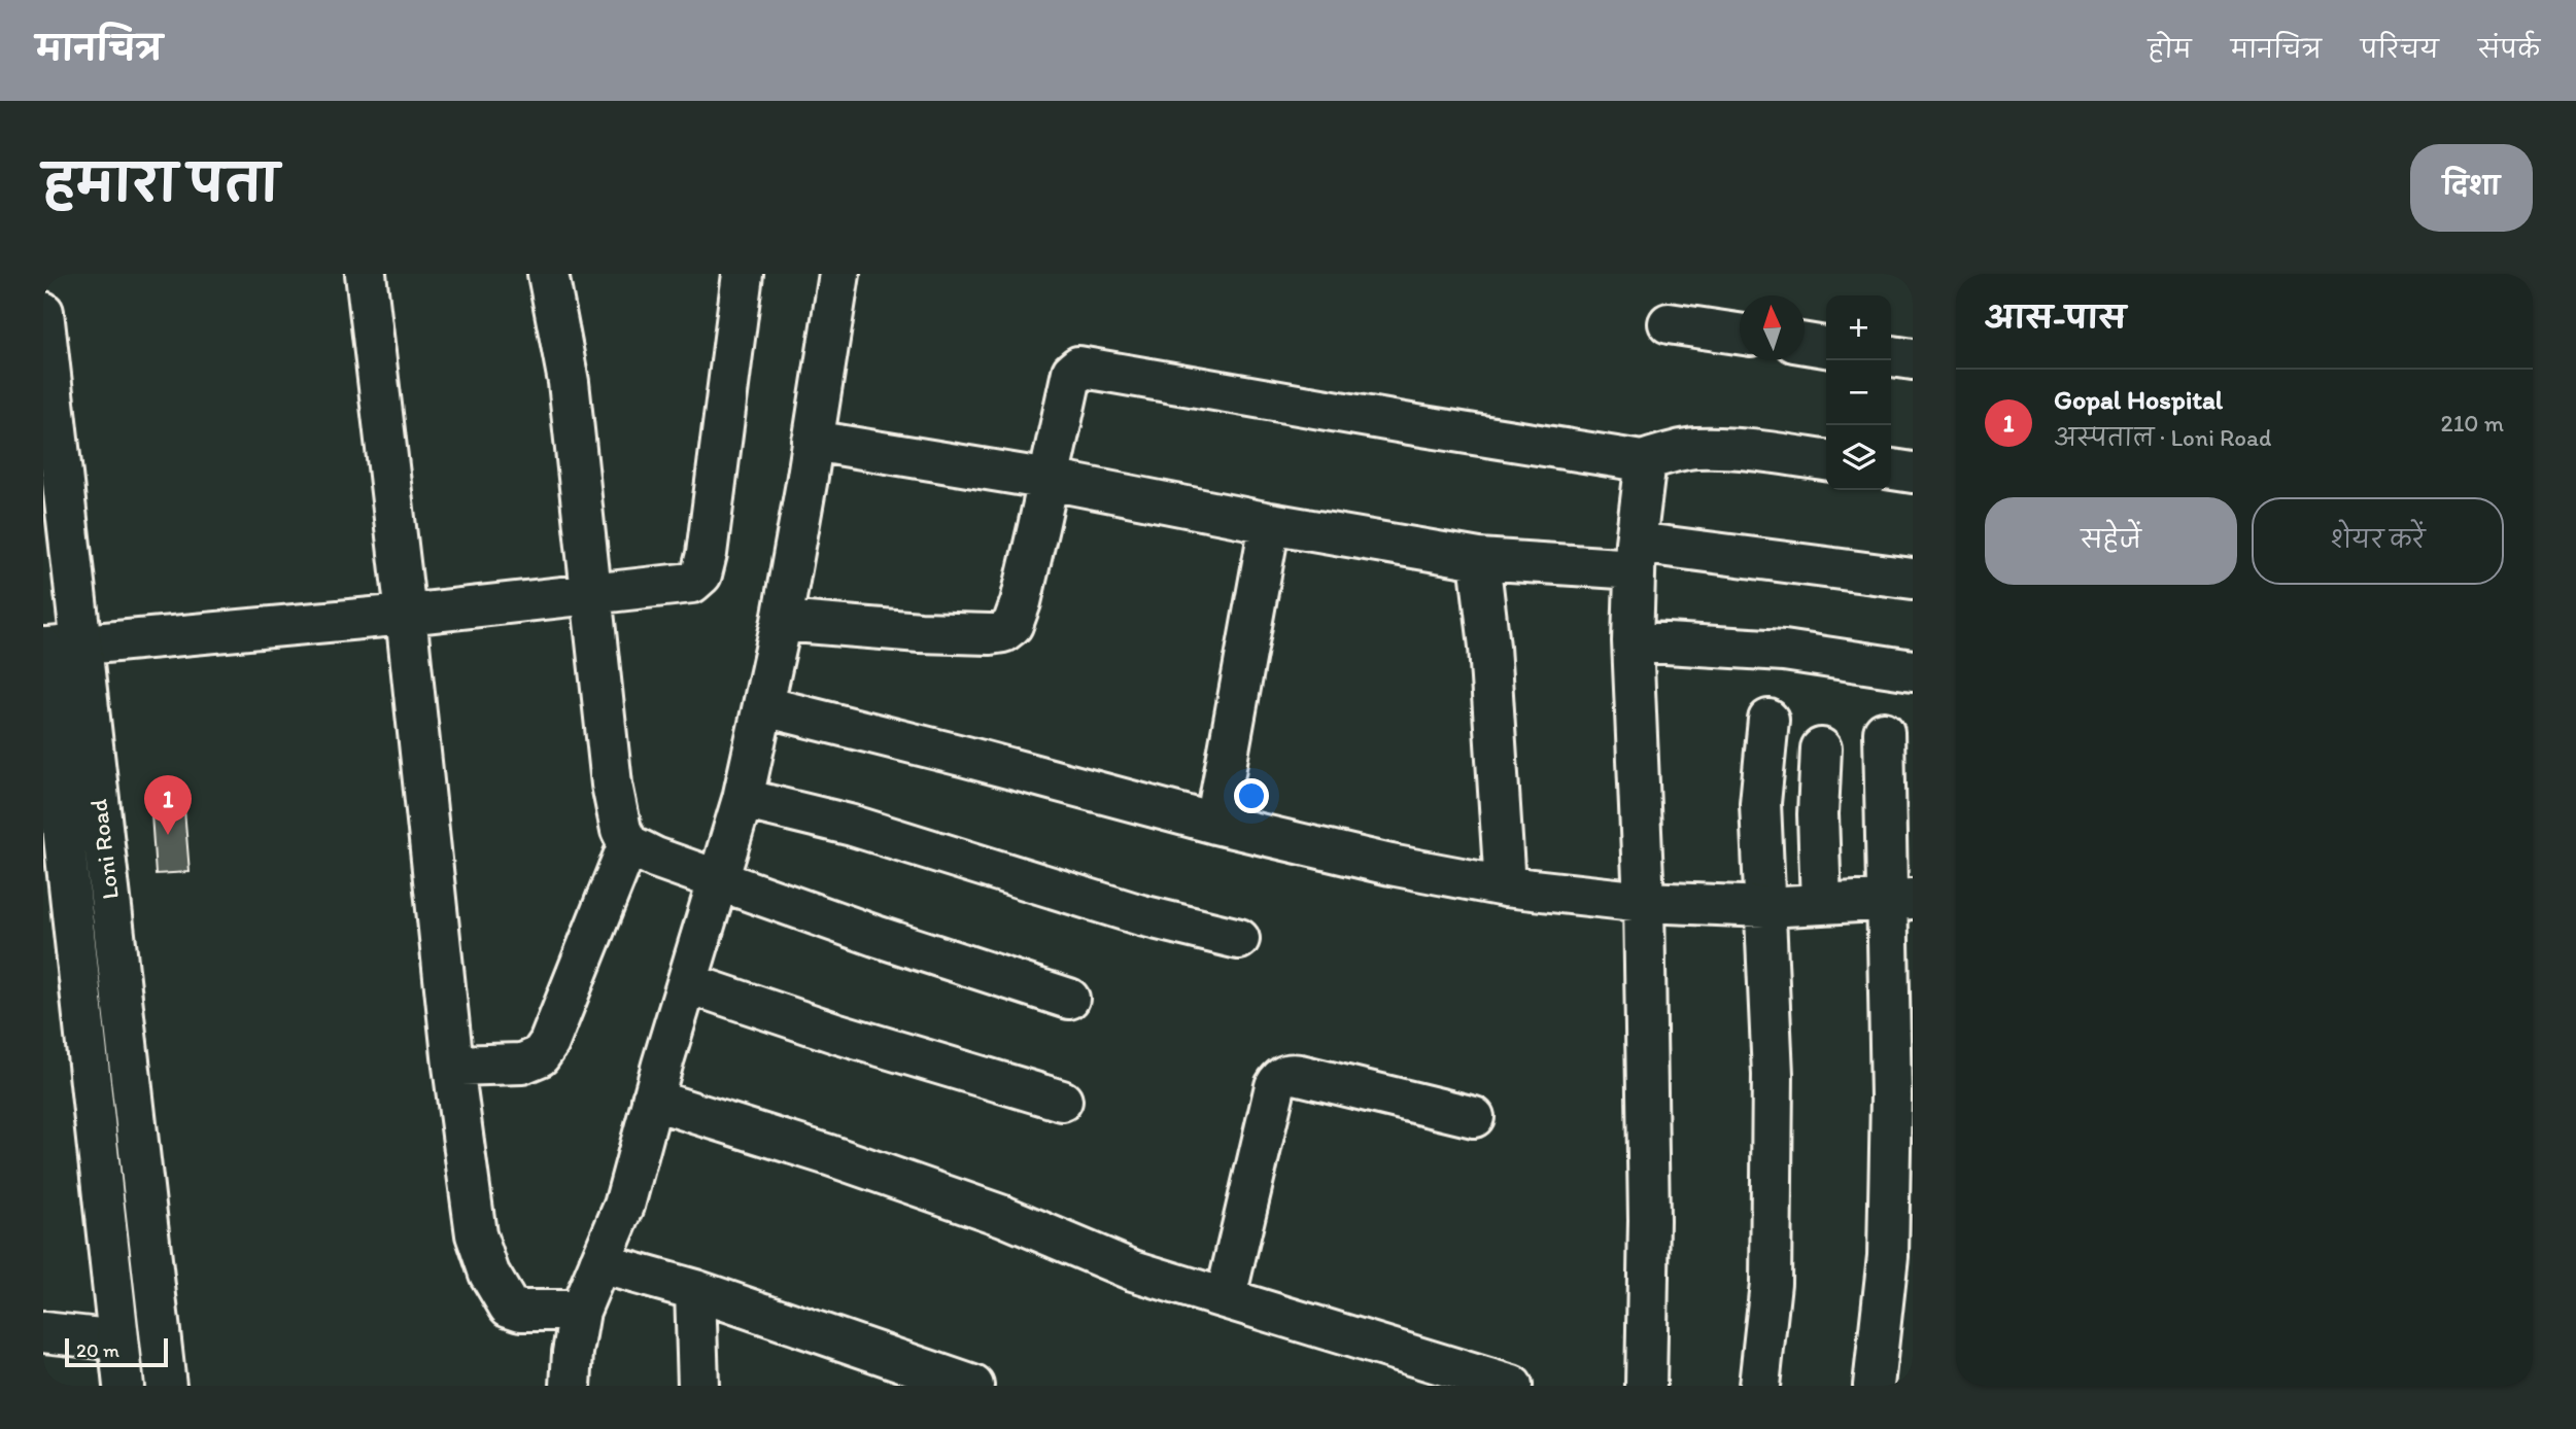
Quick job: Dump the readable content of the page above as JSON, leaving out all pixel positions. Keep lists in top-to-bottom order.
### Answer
{
  "streets": {
    "main road": ["Loni Road"]
  },
  "scale_bar": "20 m",
  "north": "top",
  "page": {
    "header": "मानचित्र",
    "nav": [
      "होम",
      "मानचित्र",
      "परिचय",
      "संपर्क"
    ],
    "title": "हमारा पता",
    "buttons": [
      "दिशा",
      ["सहेजें", "शेयर करें"]
    ],
    "heading": "आस-पास",
    "map_buttons": ["+", "−"],
    "list": [
      {
        "mark": "1",
        "name": "Gopal Hospital",
        "note": "अस्पताल · Loni Road",
        "value": "210 m"
      }
    ],
    "pins": "1",
    "scale": "20 m"
  }
}
